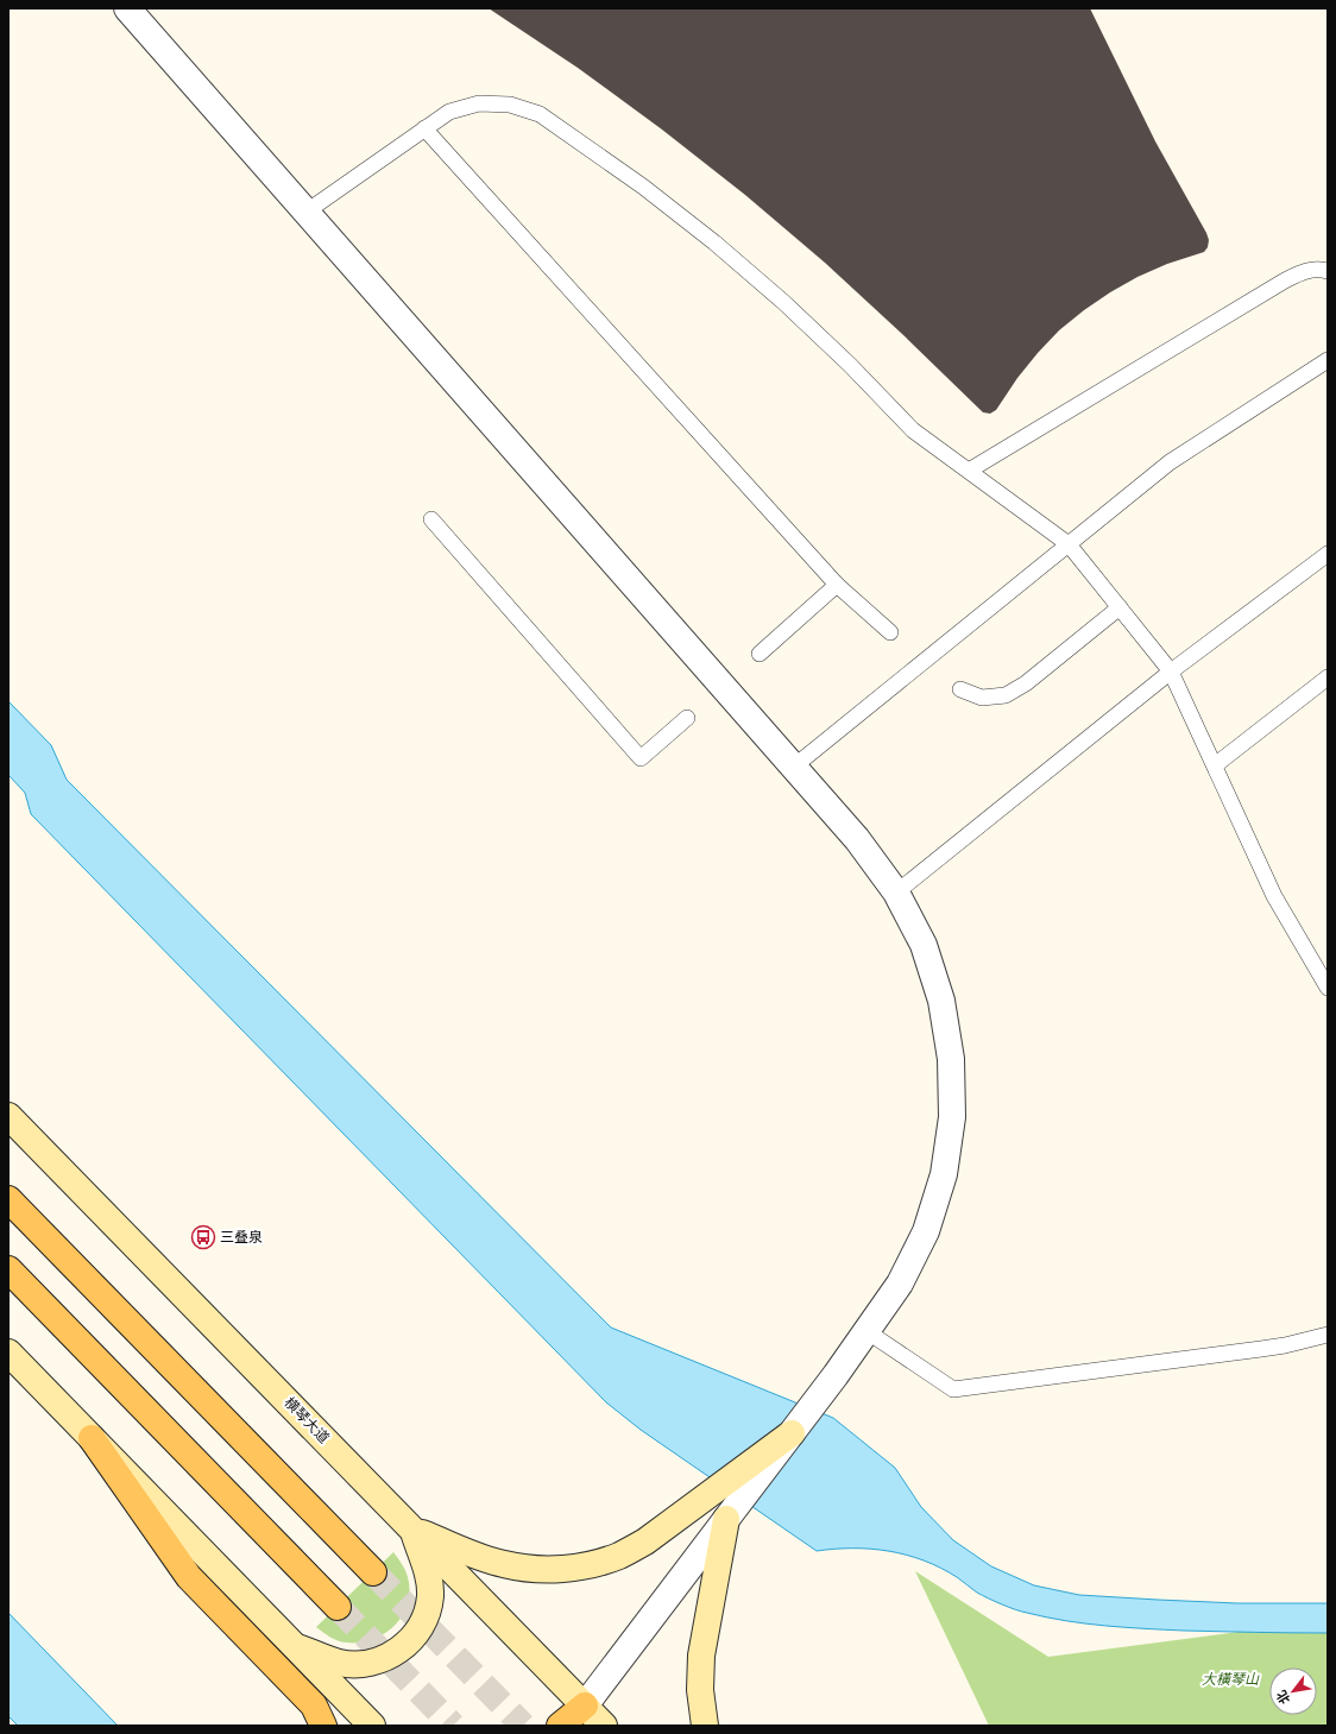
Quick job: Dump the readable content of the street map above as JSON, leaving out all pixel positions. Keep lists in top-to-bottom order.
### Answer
{
  "streets": {
    "main road": ["横琴大道"]
  },
  "parks": ["大橫琴山"],
  "places": {
    "bus stop": ["三叠泉"]
  },
  "north": "bottom left"
}
